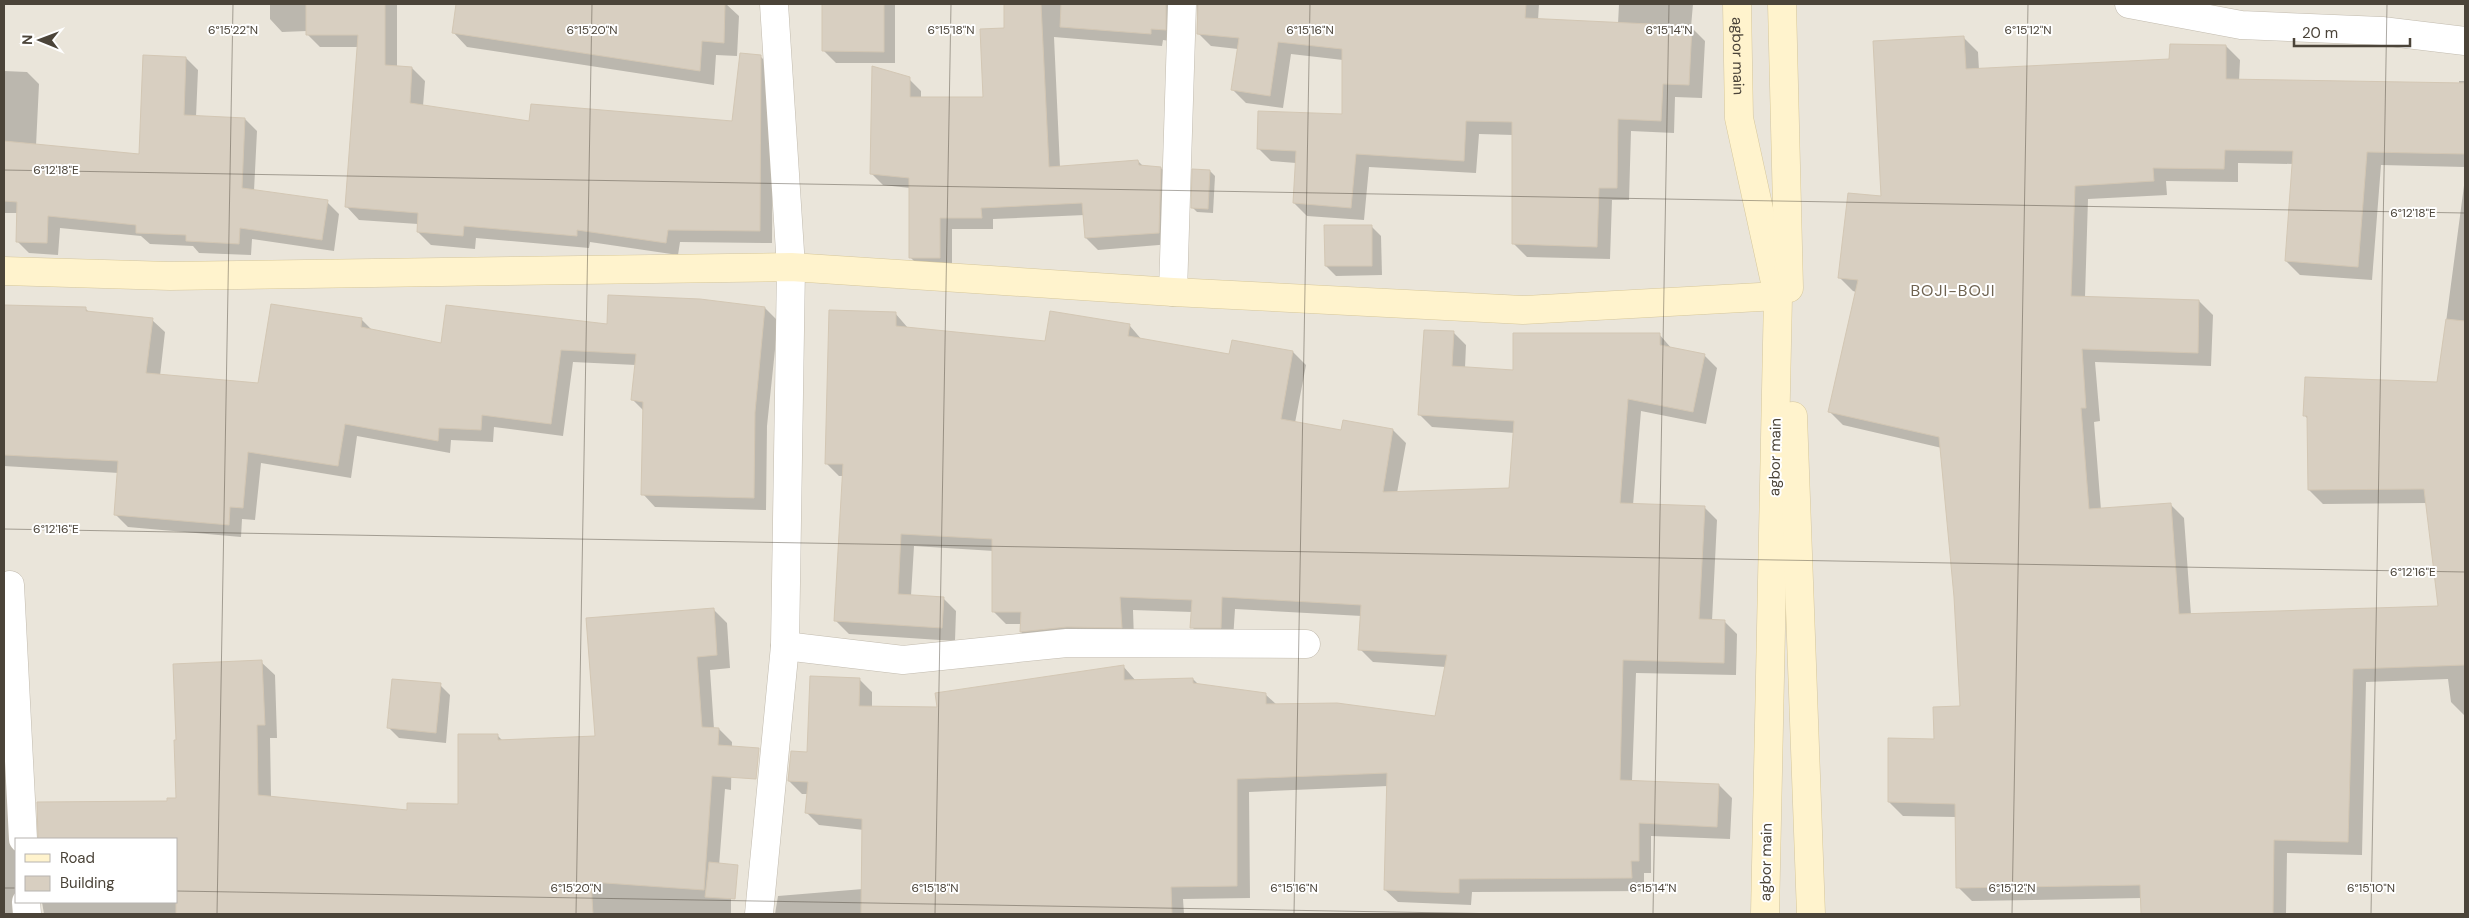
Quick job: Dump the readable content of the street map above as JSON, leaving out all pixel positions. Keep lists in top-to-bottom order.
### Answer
{
  "streets": {
    "main road": ["agbor main"]
  },
  "districts": ["BOJI-BOJI"],
  "legend": ["Road", "Building"],
  "scale_bar": "20 m",
  "north": "left",
  "coordinates": [
    "6°15'22\"N",
    "6°15'20\"N",
    "6°15'18\"N",
    "6°15'16\"N",
    "6°15'14\"N",
    "6°15'12\"N",
    "6°12'18\"E",
    "6°12'16\"E",
    "6°15'10\"N"
  ]
}
